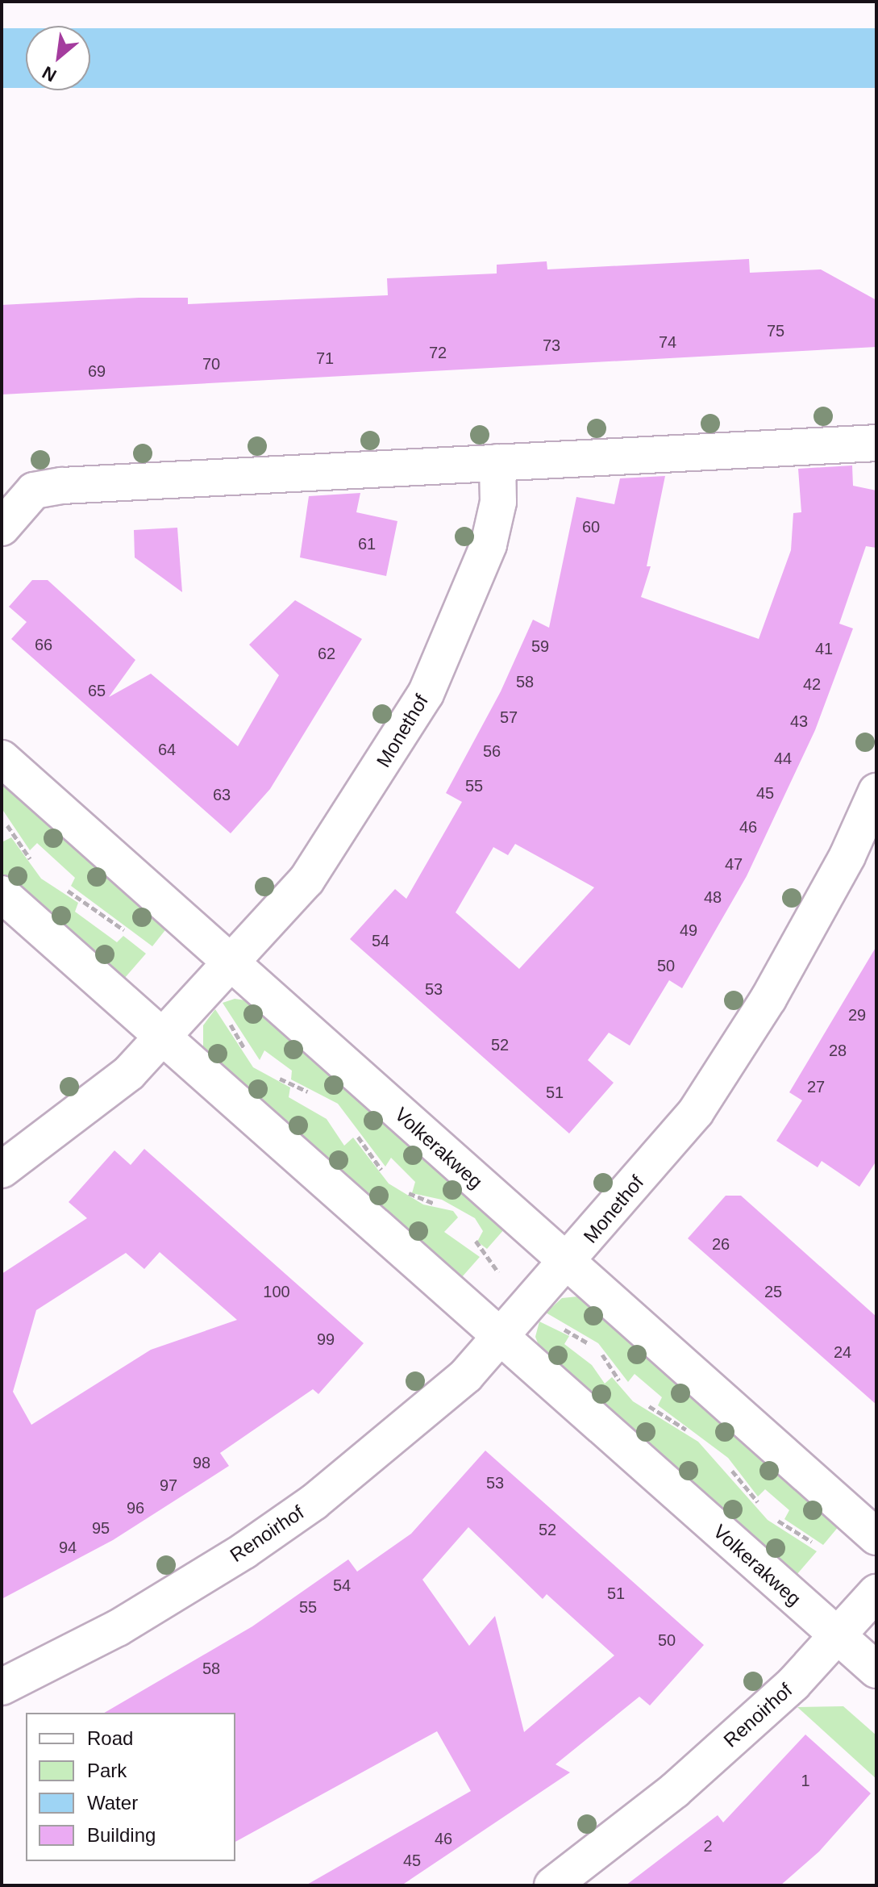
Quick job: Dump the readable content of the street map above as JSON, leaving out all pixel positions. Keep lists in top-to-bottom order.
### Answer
{
  "streets": {
    "street": ["Monethof", "Volkerakweg", "Renoirhof"]
  },
  "crossings": [
    ["Monethof", "Volkerakweg"],
    ["Monethof", "Renoirhof"],
    ["Volkerakweg", "Renoirhof"]
  ],
  "house_numbers": [
    "75",
    "74",
    "73",
    "72",
    "71",
    "70",
    "69",
    "60",
    "61",
    "66",
    "59",
    "41",
    "62",
    "58",
    "42",
    "65",
    "57",
    "43",
    "64",
    "56",
    "44",
    "55",
    "45",
    "63",
    "46",
    "47",
    "48",
    "49",
    "54",
    "50",
    "53",
    "29",
    "52",
    "28",
    "27",
    "51",
    "26",
    "100",
    "25",
    "99",
    "24",
    "98",
    "53",
    "97",
    "96",
    "95",
    "52",
    "94",
    "54",
    "51",
    "55",
    "50",
    "58",
    "1",
    "46",
    "2",
    "45"
  ],
  "legend": [
    "Road",
    "Park",
    "Water",
    "Building"
  ],
  "north": "bottom left"
}
